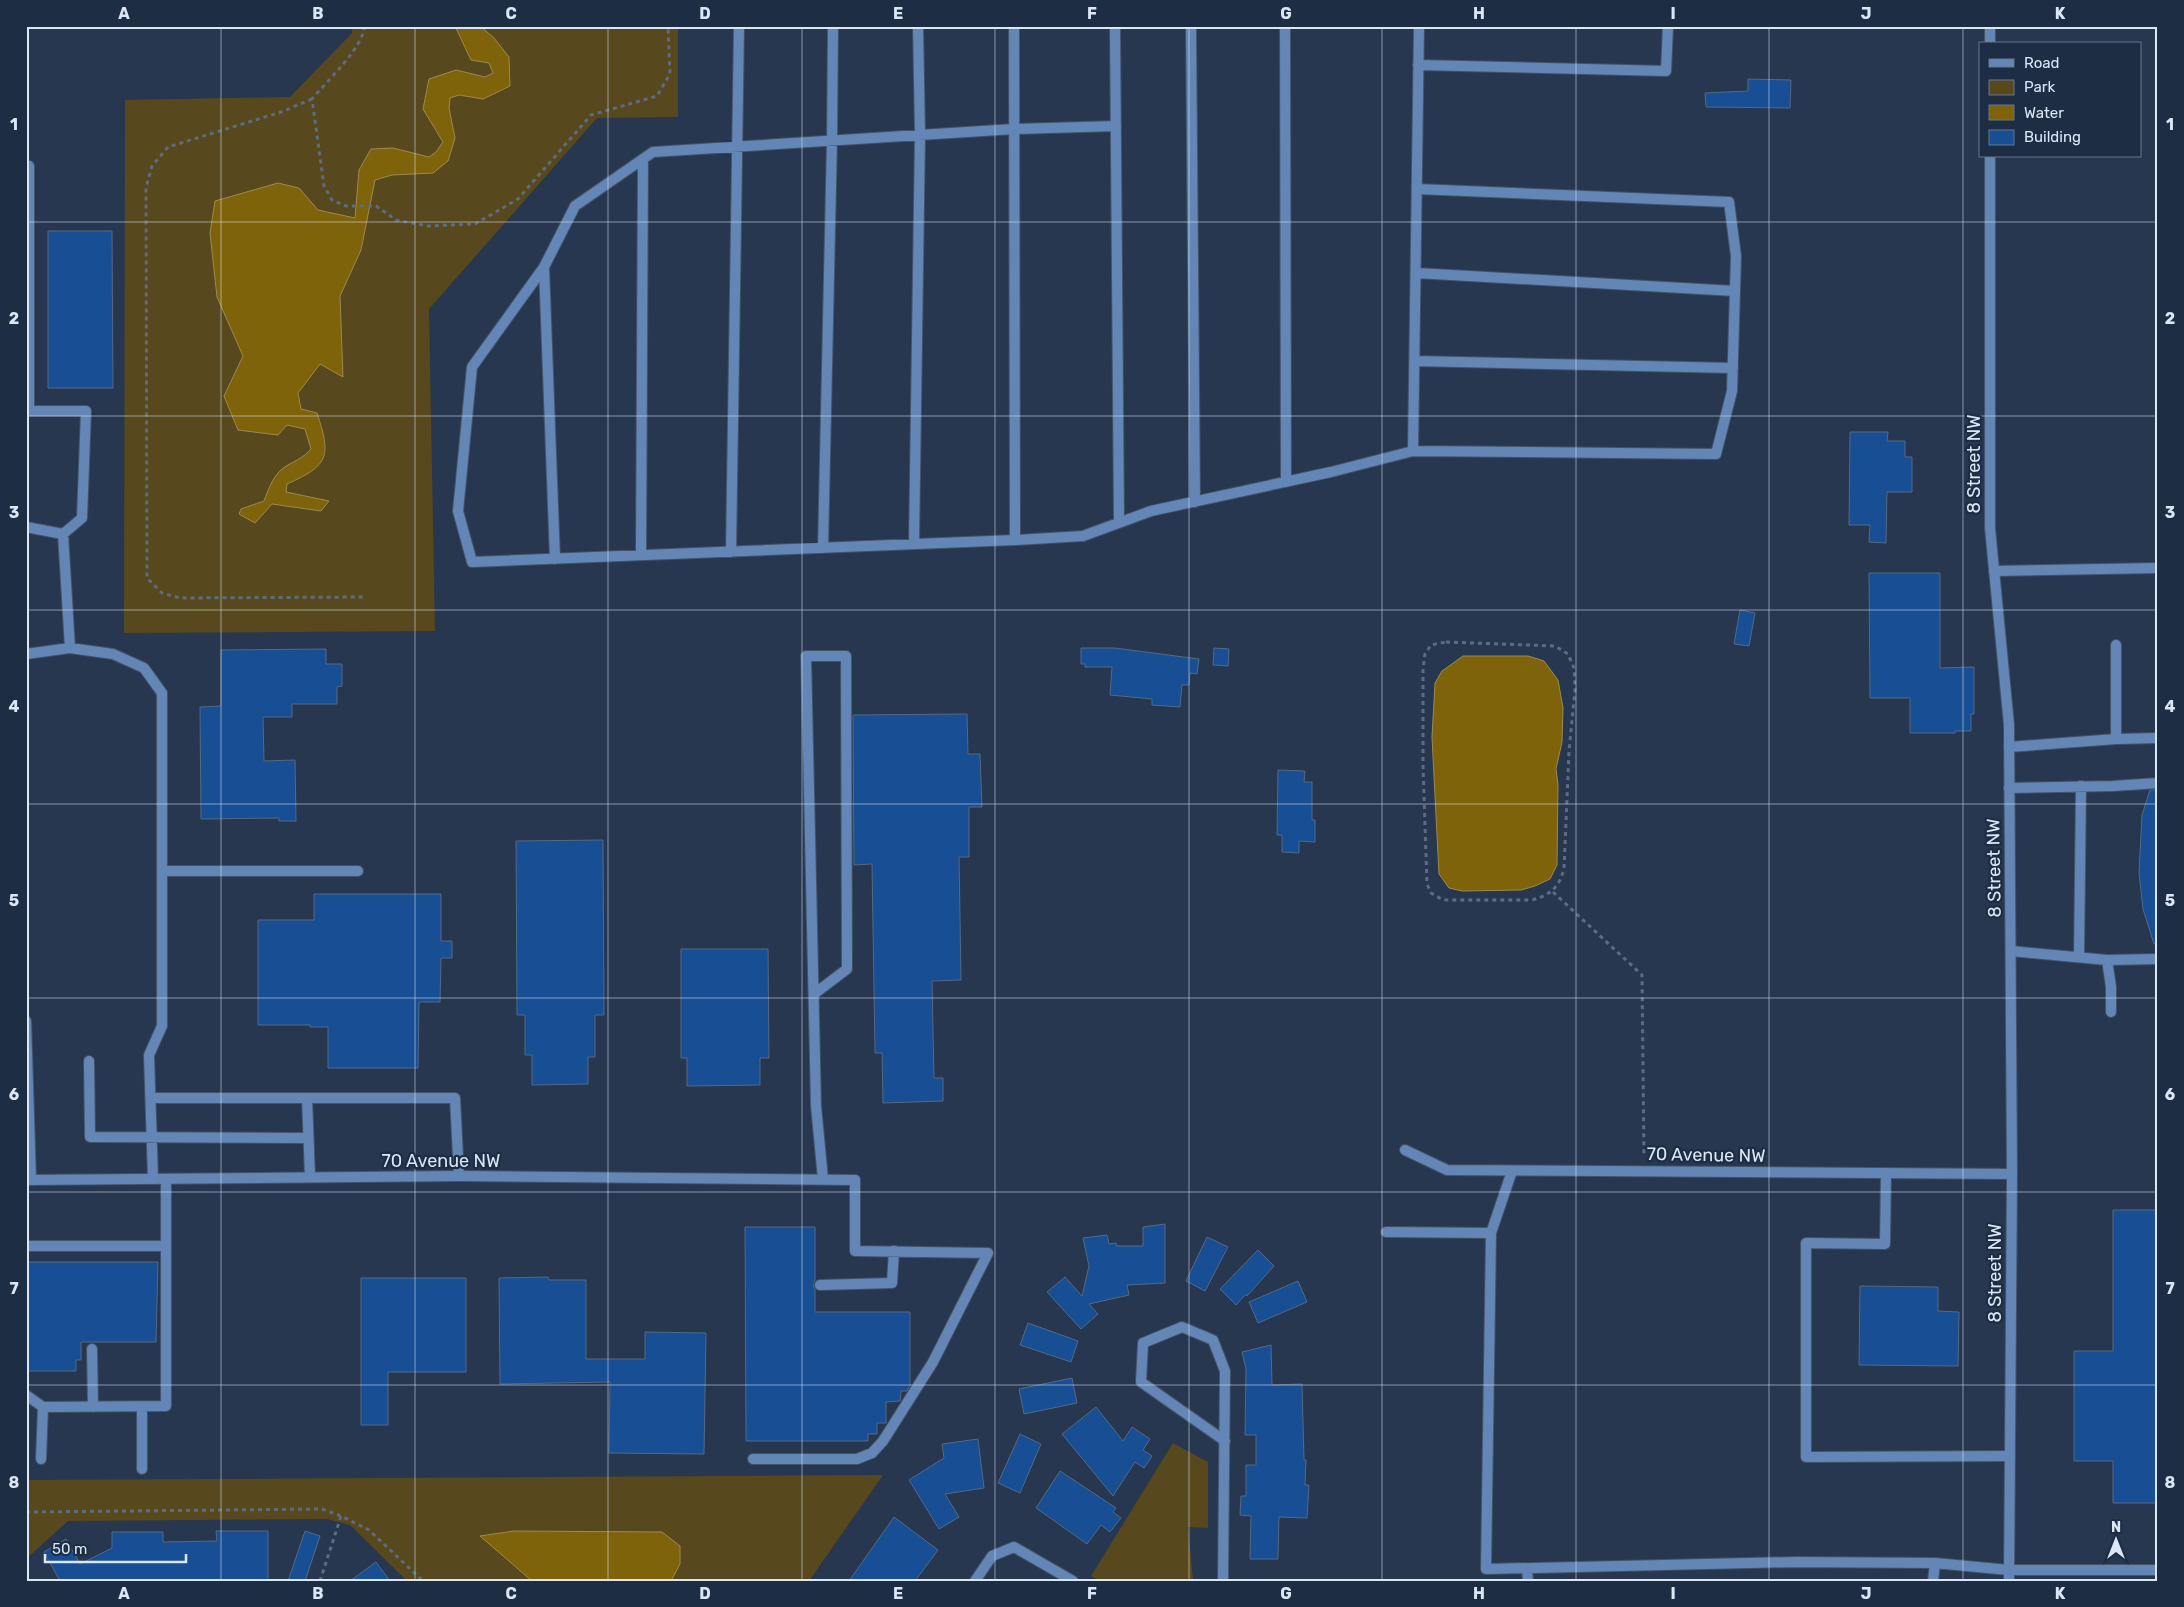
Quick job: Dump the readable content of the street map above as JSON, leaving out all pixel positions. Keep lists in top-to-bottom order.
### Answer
{
  "streets": {
    "street": ["8 Street NW", "70 Avenue NW"]
  },
  "crossings": [
    ["8 Street NW", "70 Avenue NW"]
  ],
  "legend": [
    "Road",
    "Park",
    "Water",
    "Building"
  ],
  "scale_bar": "50 m",
  "north": "top",
  "grid": {
    "columns": [
      "A",
      "B",
      "C",
      "D",
      "E",
      "F",
      "G",
      "H",
      "I",
      "J",
      "K"
    ],
    "rows": [
      "1",
      "2",
      "3",
      "4",
      "5",
      "6",
      "7",
      "8"
    ]
  }
}
